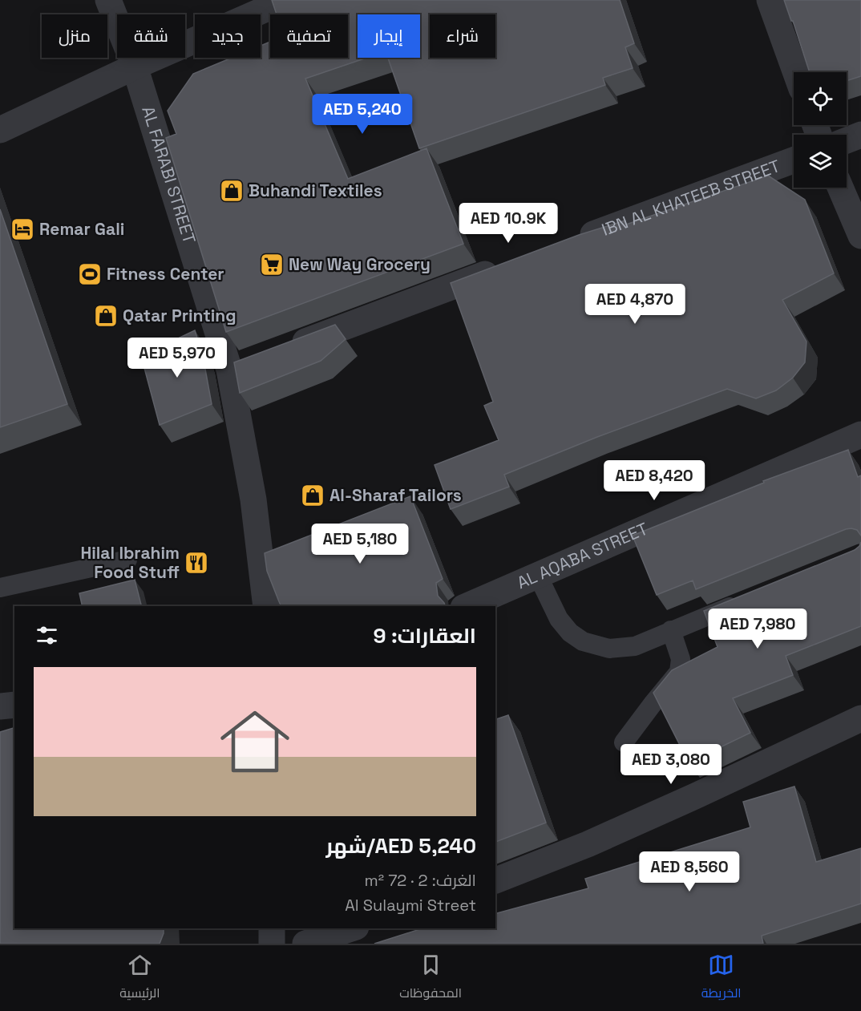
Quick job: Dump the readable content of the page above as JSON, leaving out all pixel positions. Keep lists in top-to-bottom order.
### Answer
{
  "streets": {
    "street": ["AL FARABI STREET", "IBN AL KHATEEB STREET", "AL AQABA STREET"]
  },
  "places": {
    "shop": ["Buhandi Textiles", "Qatar Printing", "Al-Sharaf Tailors"],
    "hotel": ["Remar Gali"],
    "supermarket": ["New Way Grocery"],
    "sports": ["Fitness Center"],
    "restaurant": ["Hilal Ibrahim Food Stuff"]
  },
  "page": {
    "chip": [
      "شراء",
      "إيجار",
      "تصفية",
      "جديد",
      "شقة",
      "منزل"
    ],
    "price": [
      "AED 5,240",
      "AED 10.9K",
      "AED 4,870",
      "AED 5,970",
      "AED 8,420",
      "AED 5,180",
      "AED 7,980",
      "AED 3,080",
      "AED 8,560"
    ],
    "heading": "العقارات: 9",
    "list": [
      {
        "name": "AED 5,240/شهر",
        "note": "الغرف: 2 · 72 m² · Al Sulaymi Street"
      }
    ],
    "tabs": ["الخريطة", "المحفوظات", "الرئيسية"]
  }
}
